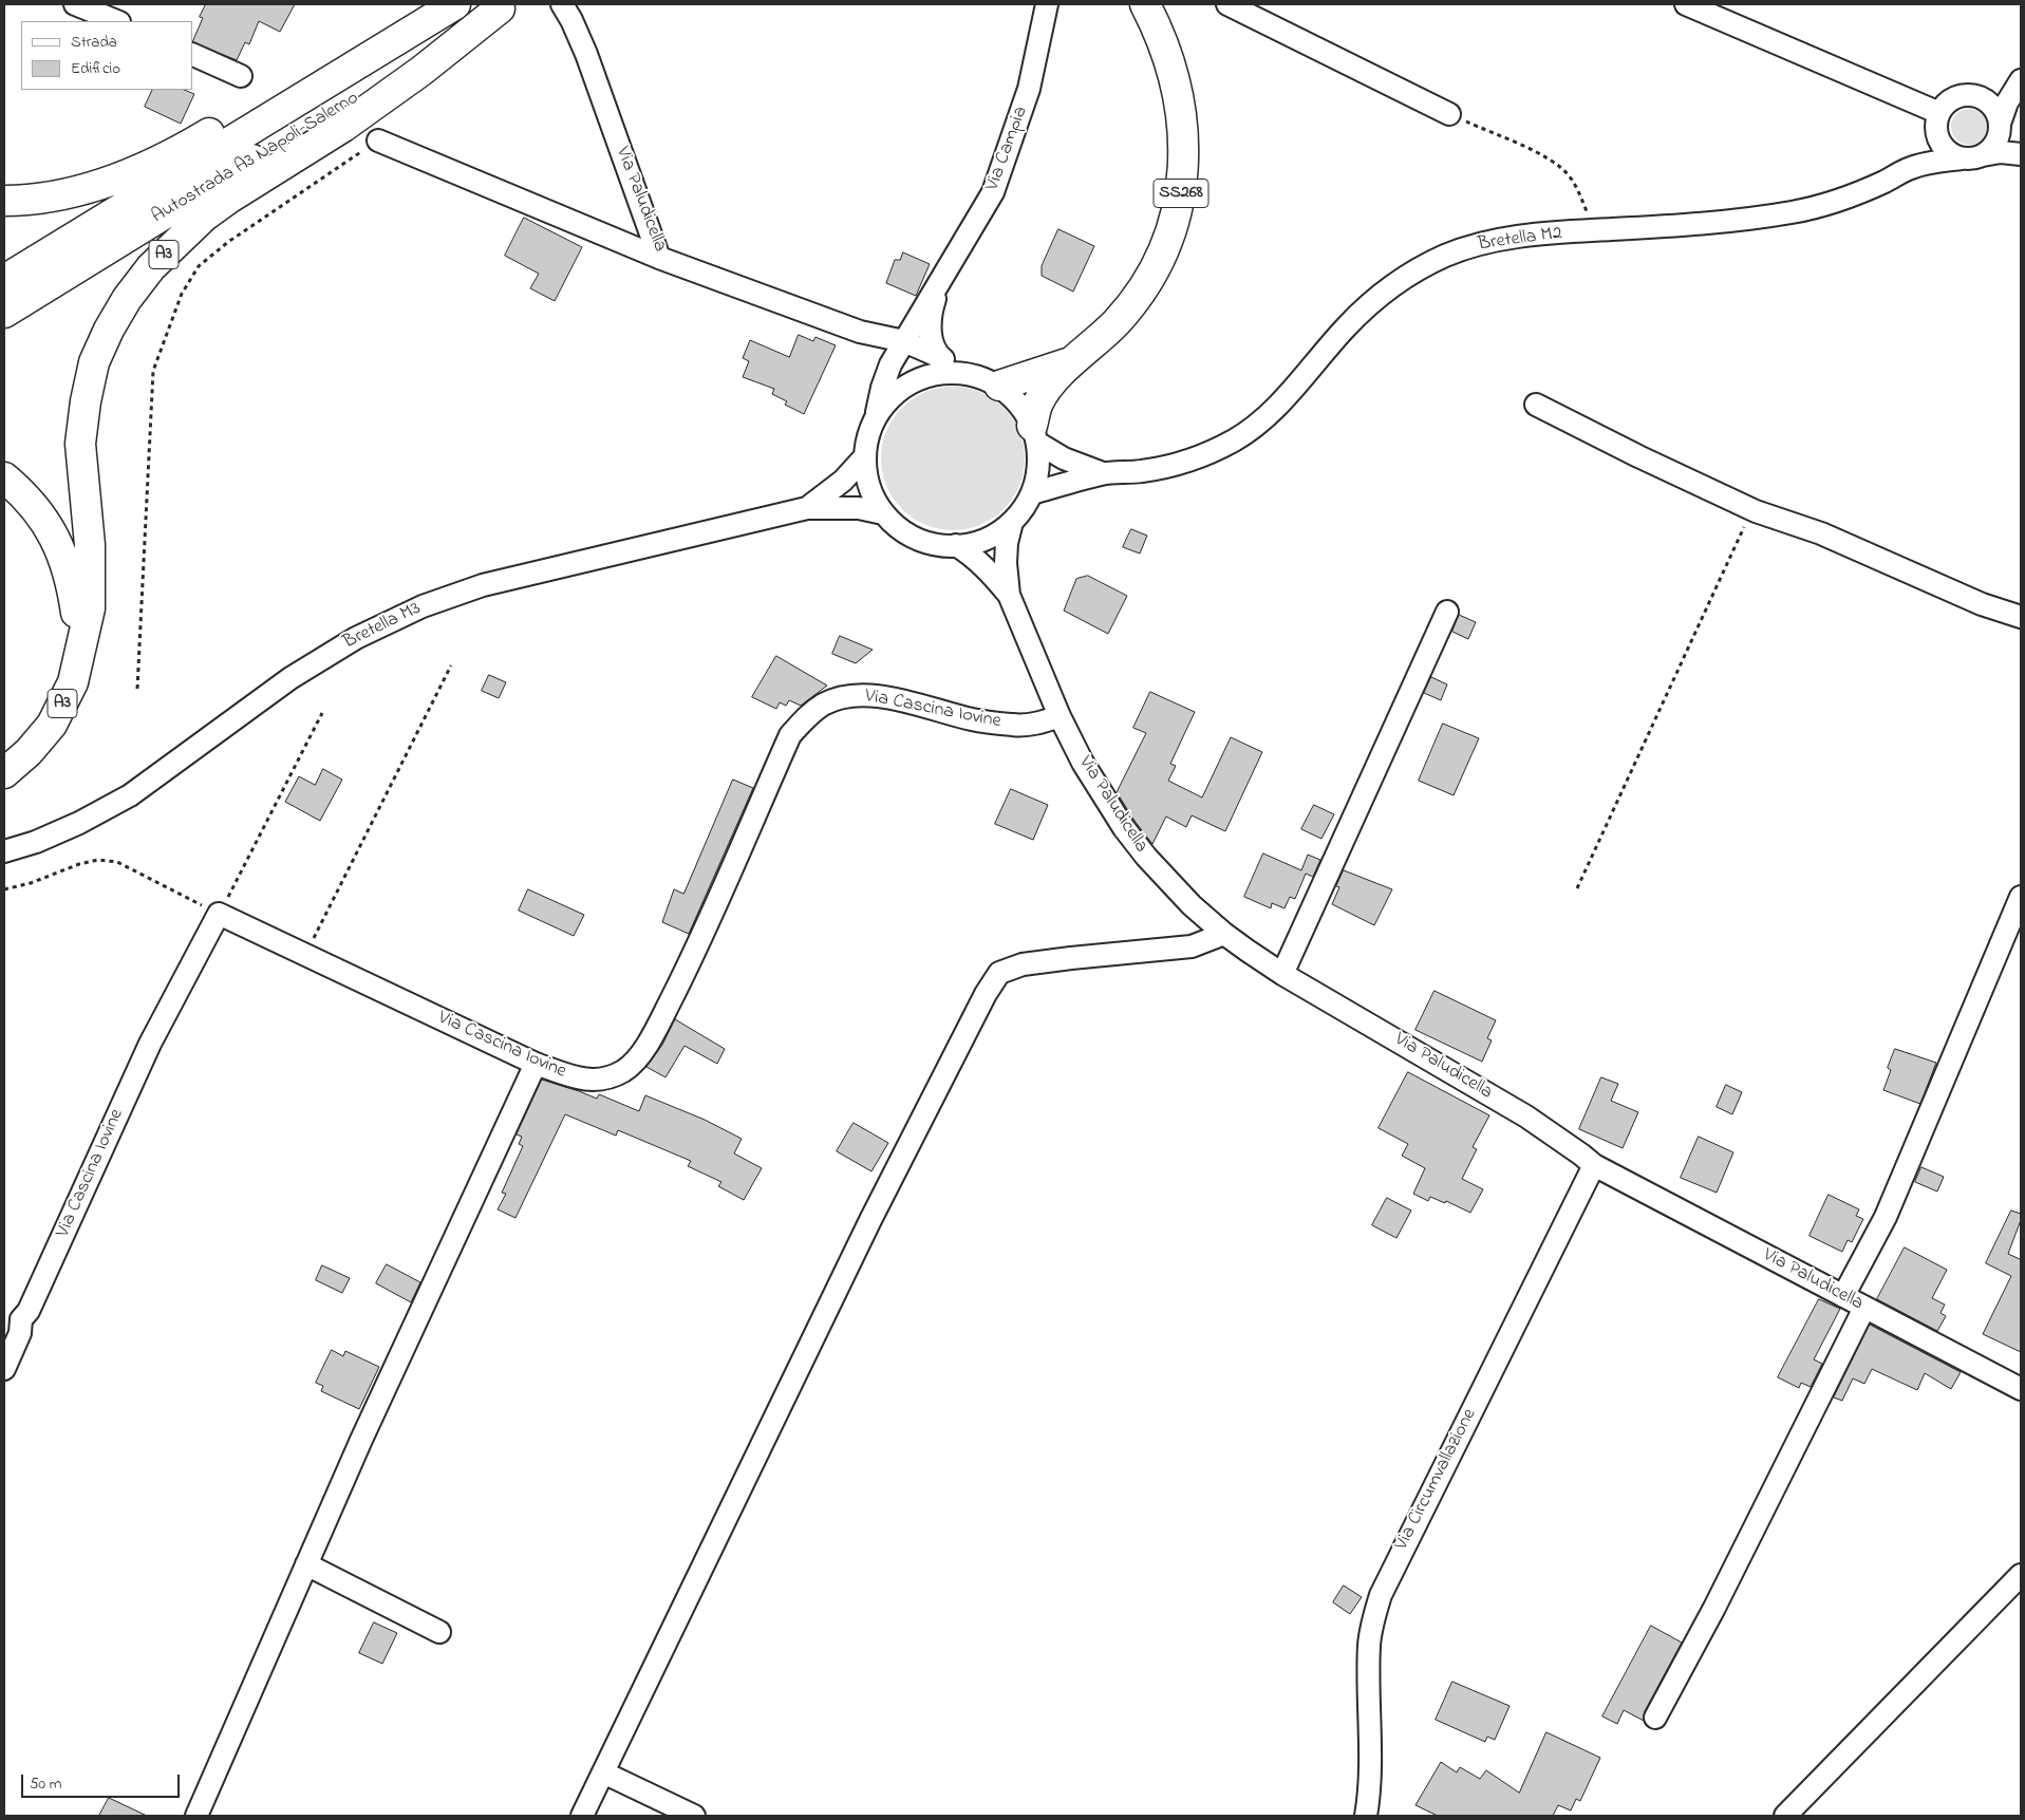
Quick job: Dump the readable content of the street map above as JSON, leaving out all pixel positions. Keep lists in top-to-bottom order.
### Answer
{
  "streets": {
    "highway": ["Autostrada A3 Napoli-Salerno", "SS268", "A3"],
    "street": [
      "Via Campia",
      "Via Paludicella",
      "Bretella M2",
      "Bretella M3",
      "Via Cascina Iovine",
      "Via Circumvallazione"
    ]
  },
  "crossings": [
    ["Autostrada A3 Napoli-Salerno", "A3"],
    ["SS268", "Via Paludicella"],
    ["SS268", "Bretella M2"],
    ["SS268", "Bretella M3"],
    ["Via Paludicella", "Bretella M2"],
    ["Via Paludicella", "Bretella M3"],
    ["Via Paludicella", "Via Cascina Iovine"],
    ["Via Paludicella", "Via Circumvallazione"],
    ["Bretella M2", "Bretella M3"]
  ],
  "legend": ["Strada", "Edificio"],
  "scale_bar": "50 m"
}
